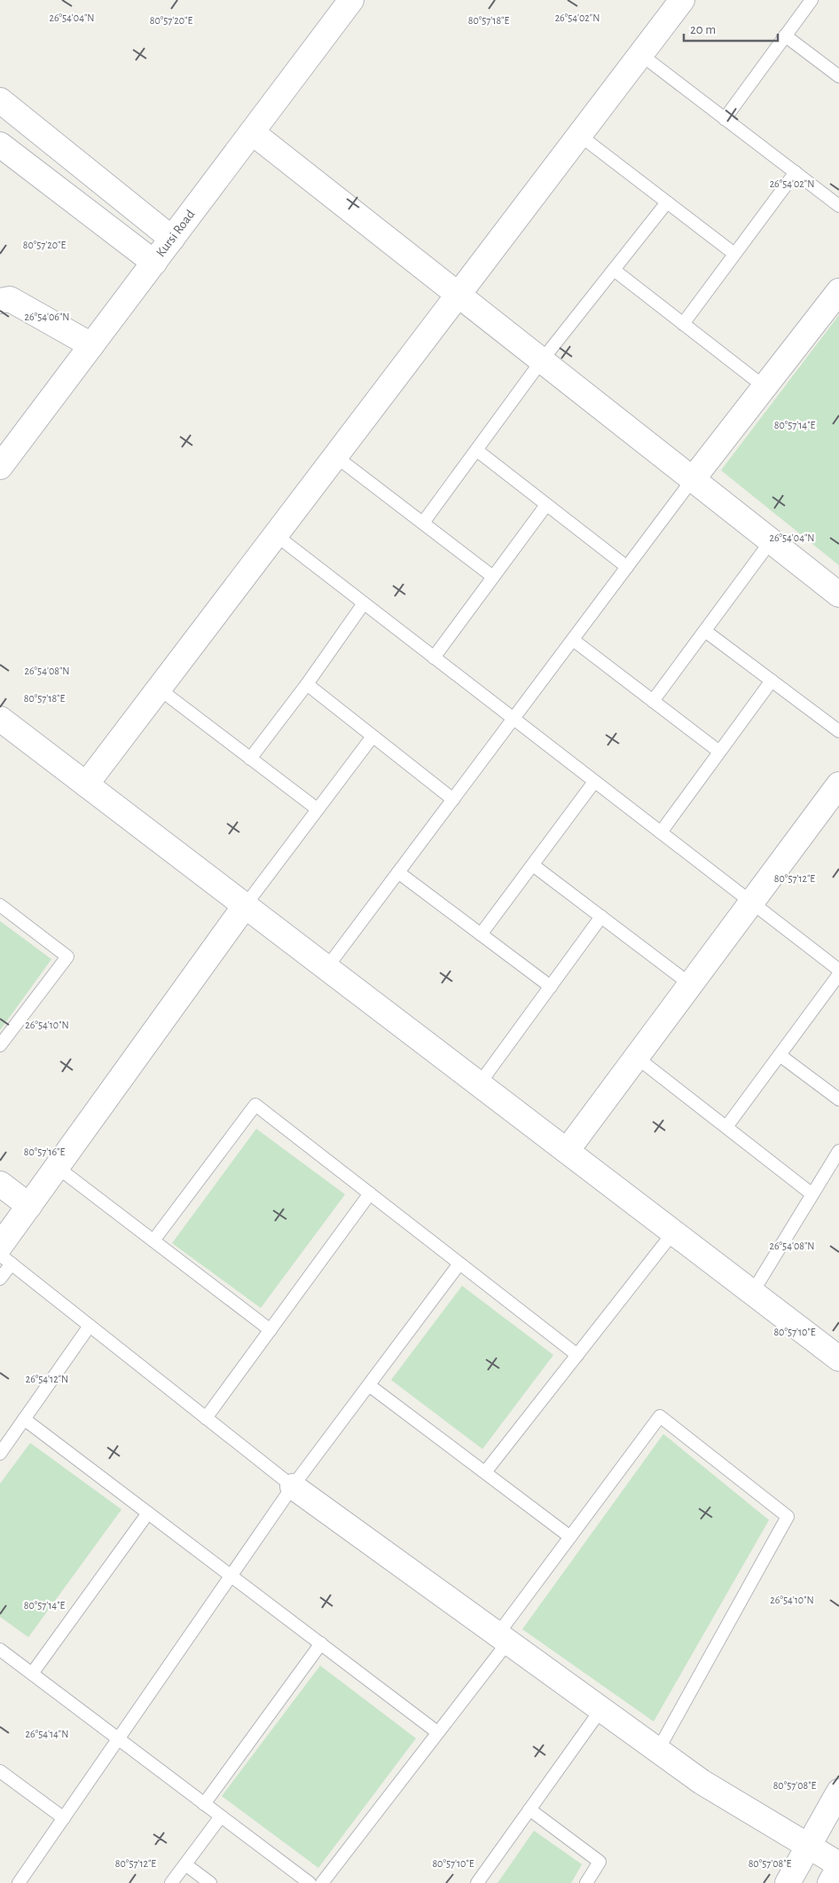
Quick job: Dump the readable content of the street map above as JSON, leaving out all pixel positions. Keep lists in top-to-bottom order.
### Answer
{
  "streets": {
    "street": ["Kursi Road"]
  },
  "scale_bar": "20 m",
  "coordinates": [
    "26°54'04\"N",
    "26°54'02\"N",
    "80°57'20\"E",
    "80°57'18\"E",
    "26°54'06\"N",
    "80°57'14\"E",
    "26°54'08\"N",
    "80°57'12\"E",
    "26°54'10\"N",
    "80°57'16\"E",
    "80°57'10\"E",
    "26°54'12\"N",
    "26°54'14\"N",
    "80°57'08\"E"
  ]
}
